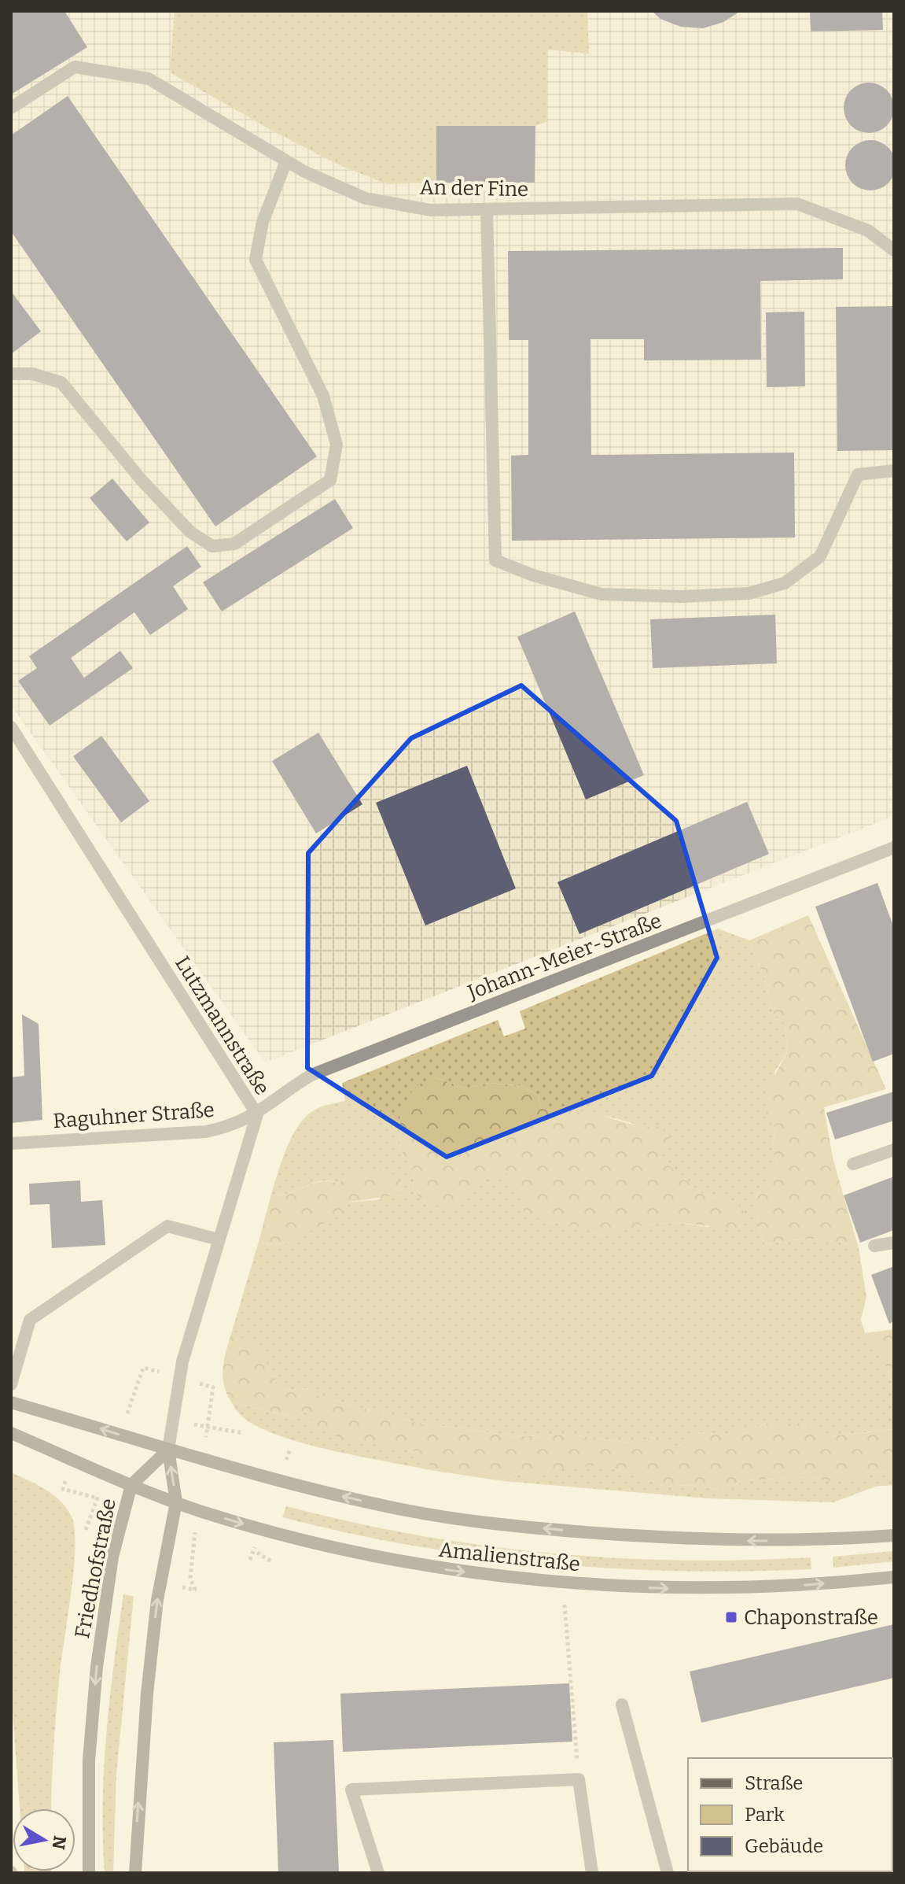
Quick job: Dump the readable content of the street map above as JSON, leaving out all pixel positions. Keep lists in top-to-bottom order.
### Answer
{
  "streets": {
    "main road": ["Amalienstraße", "Friedhofstraße"],
    "street": [
      "An der Fine",
      "Johann-Meier-Straße",
      "Lutzmannstraße",
      "Raguhner Straße"
    ]
  },
  "crossings": [
    ["Johann-Meier-Straße", "Lutzmannstraße"],
    ["Johann-Meier-Straße", "Raguhner Straße"],
    ["Lutzmannstraße", "Raguhner Straße"],
    ["Lutzmannstraße", "Amalienstraße"],
    ["Lutzmannstraße", "Friedhofstraße"],
    ["Amalienstraße", "Friedhofstraße"]
  ],
  "places": {
    "transit": ["Chaponstraße"]
  },
  "legend": ["Straße", "Park", "Gebäude"],
  "north": "right"
}
